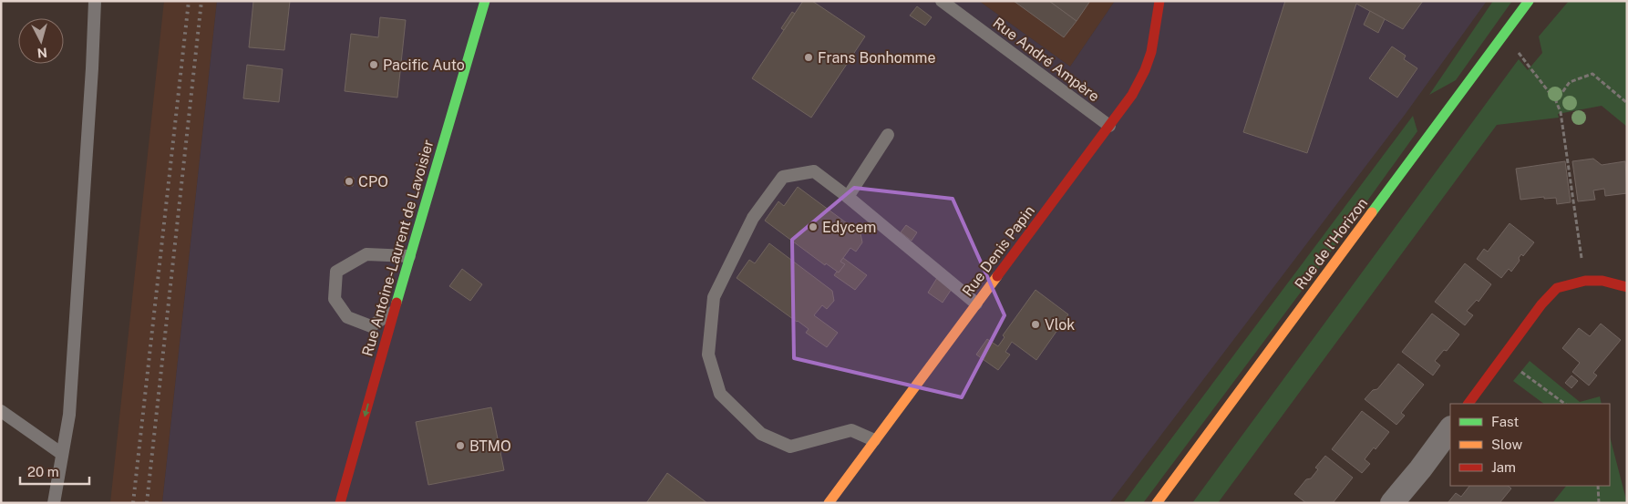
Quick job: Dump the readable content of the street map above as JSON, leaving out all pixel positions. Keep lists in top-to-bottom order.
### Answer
{
  "streets": {
    "street": ["Rue de l'Horizon", "Rue Antoine-Laurent de Lavoisier", "Rue Denis Papin"],
    "lane": ["Rue André Ampère"]
  },
  "crossings": [
    ["Rue André Ampère", "Rue Denis Papin"]
  ],
  "one_way": ["Rue Antoine-Laurent de Lavoisier"],
  "places": [
    "Frans Bonhomme",
    "Pacific Auto",
    "CPO",
    "Edycem",
    "Vlok",
    "BTMO"
  ],
  "legend": ["Fast", "Slow", "Jam"],
  "scale_bar": "20 m",
  "north": "bottom"
}
